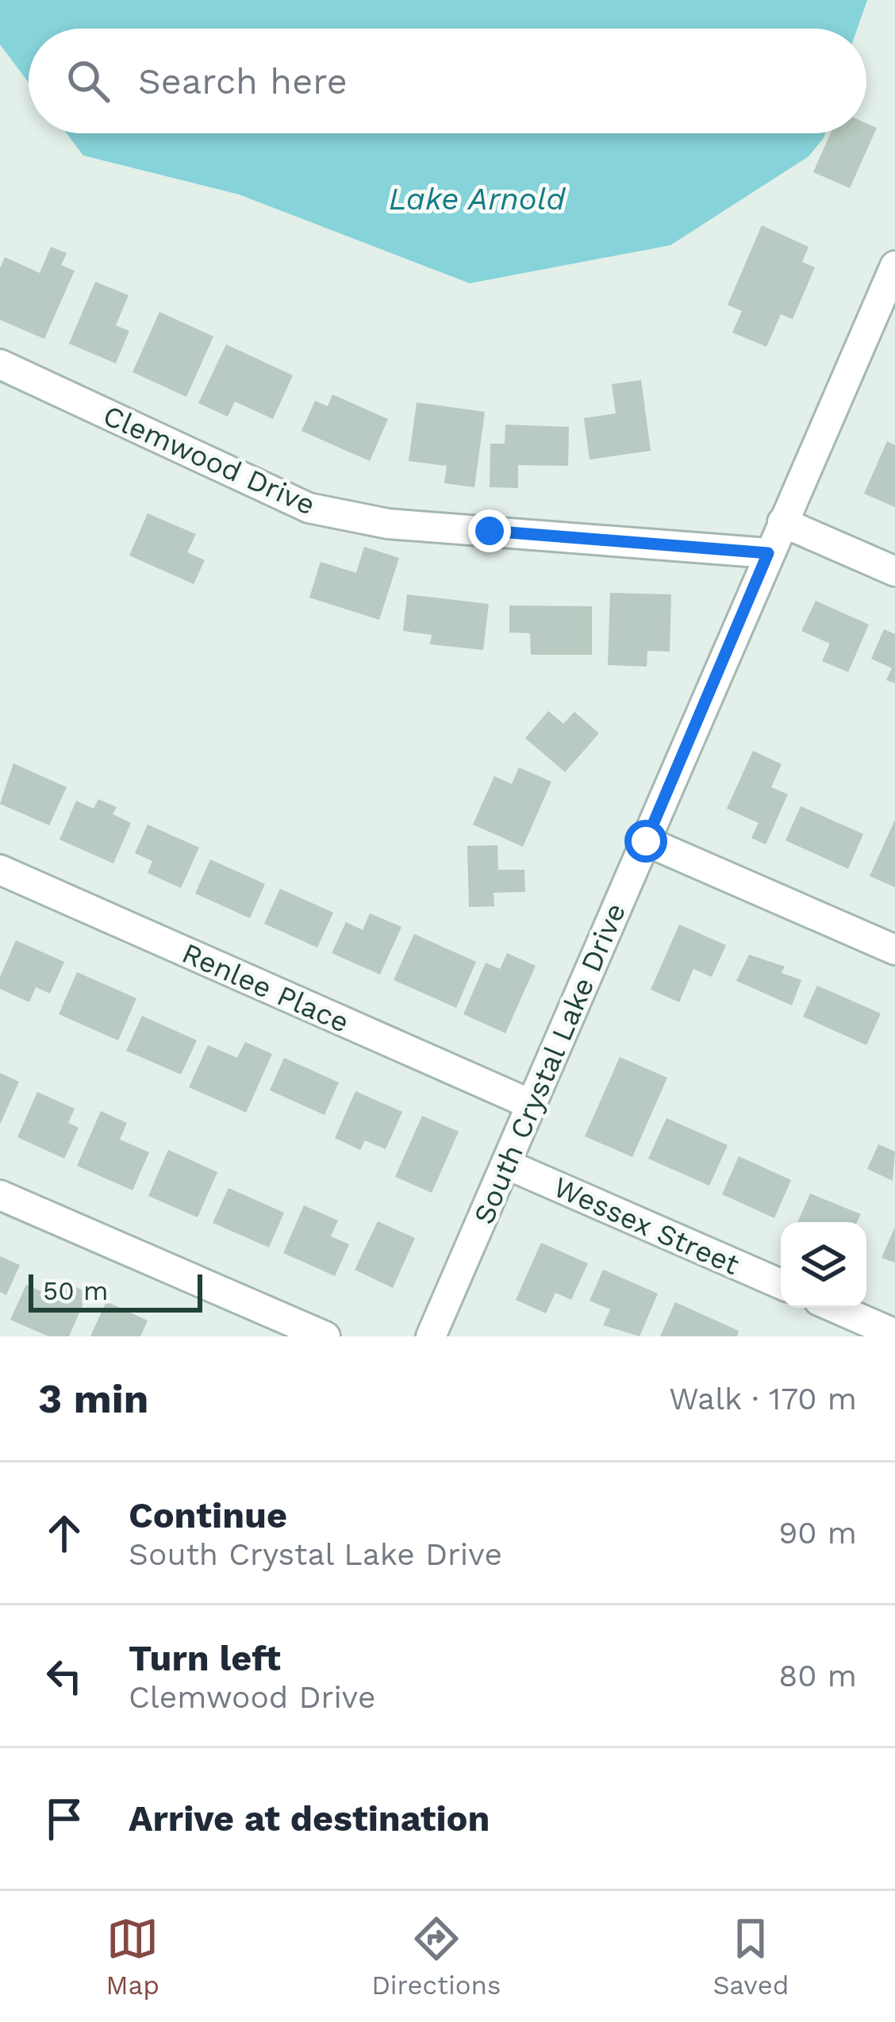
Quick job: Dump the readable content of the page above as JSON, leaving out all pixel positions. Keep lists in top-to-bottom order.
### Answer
{
  "streets": {
    "street": [
      "Clemwood Drive",
      "Renlee Place",
      "South Crystal Lake Drive",
      "Wessex Street"
    ]
  },
  "crossings": [
    ["Clemwood Drive", "South Crystal Lake Drive"],
    ["Renlee Place", "South Crystal Lake Drive"],
    ["South Crystal Lake Drive", "Wessex Street"]
  ],
  "water": ["Lake Arnold"],
  "scale_bar": "50 m",
  "page": {
    "search": "Search here",
    "scale": "50 m",
    "heading": ["3 min", "Walk · 170 m"],
    "list": [
      ["Continue", "South Crystal Lake Drive", "90 m"],
      ["Turn left", "Clemwood Drive", "80 m"],
      "Arrive at destination"
    ],
    "nav": ["Map", "Directions", "Saved"]
  }
}
